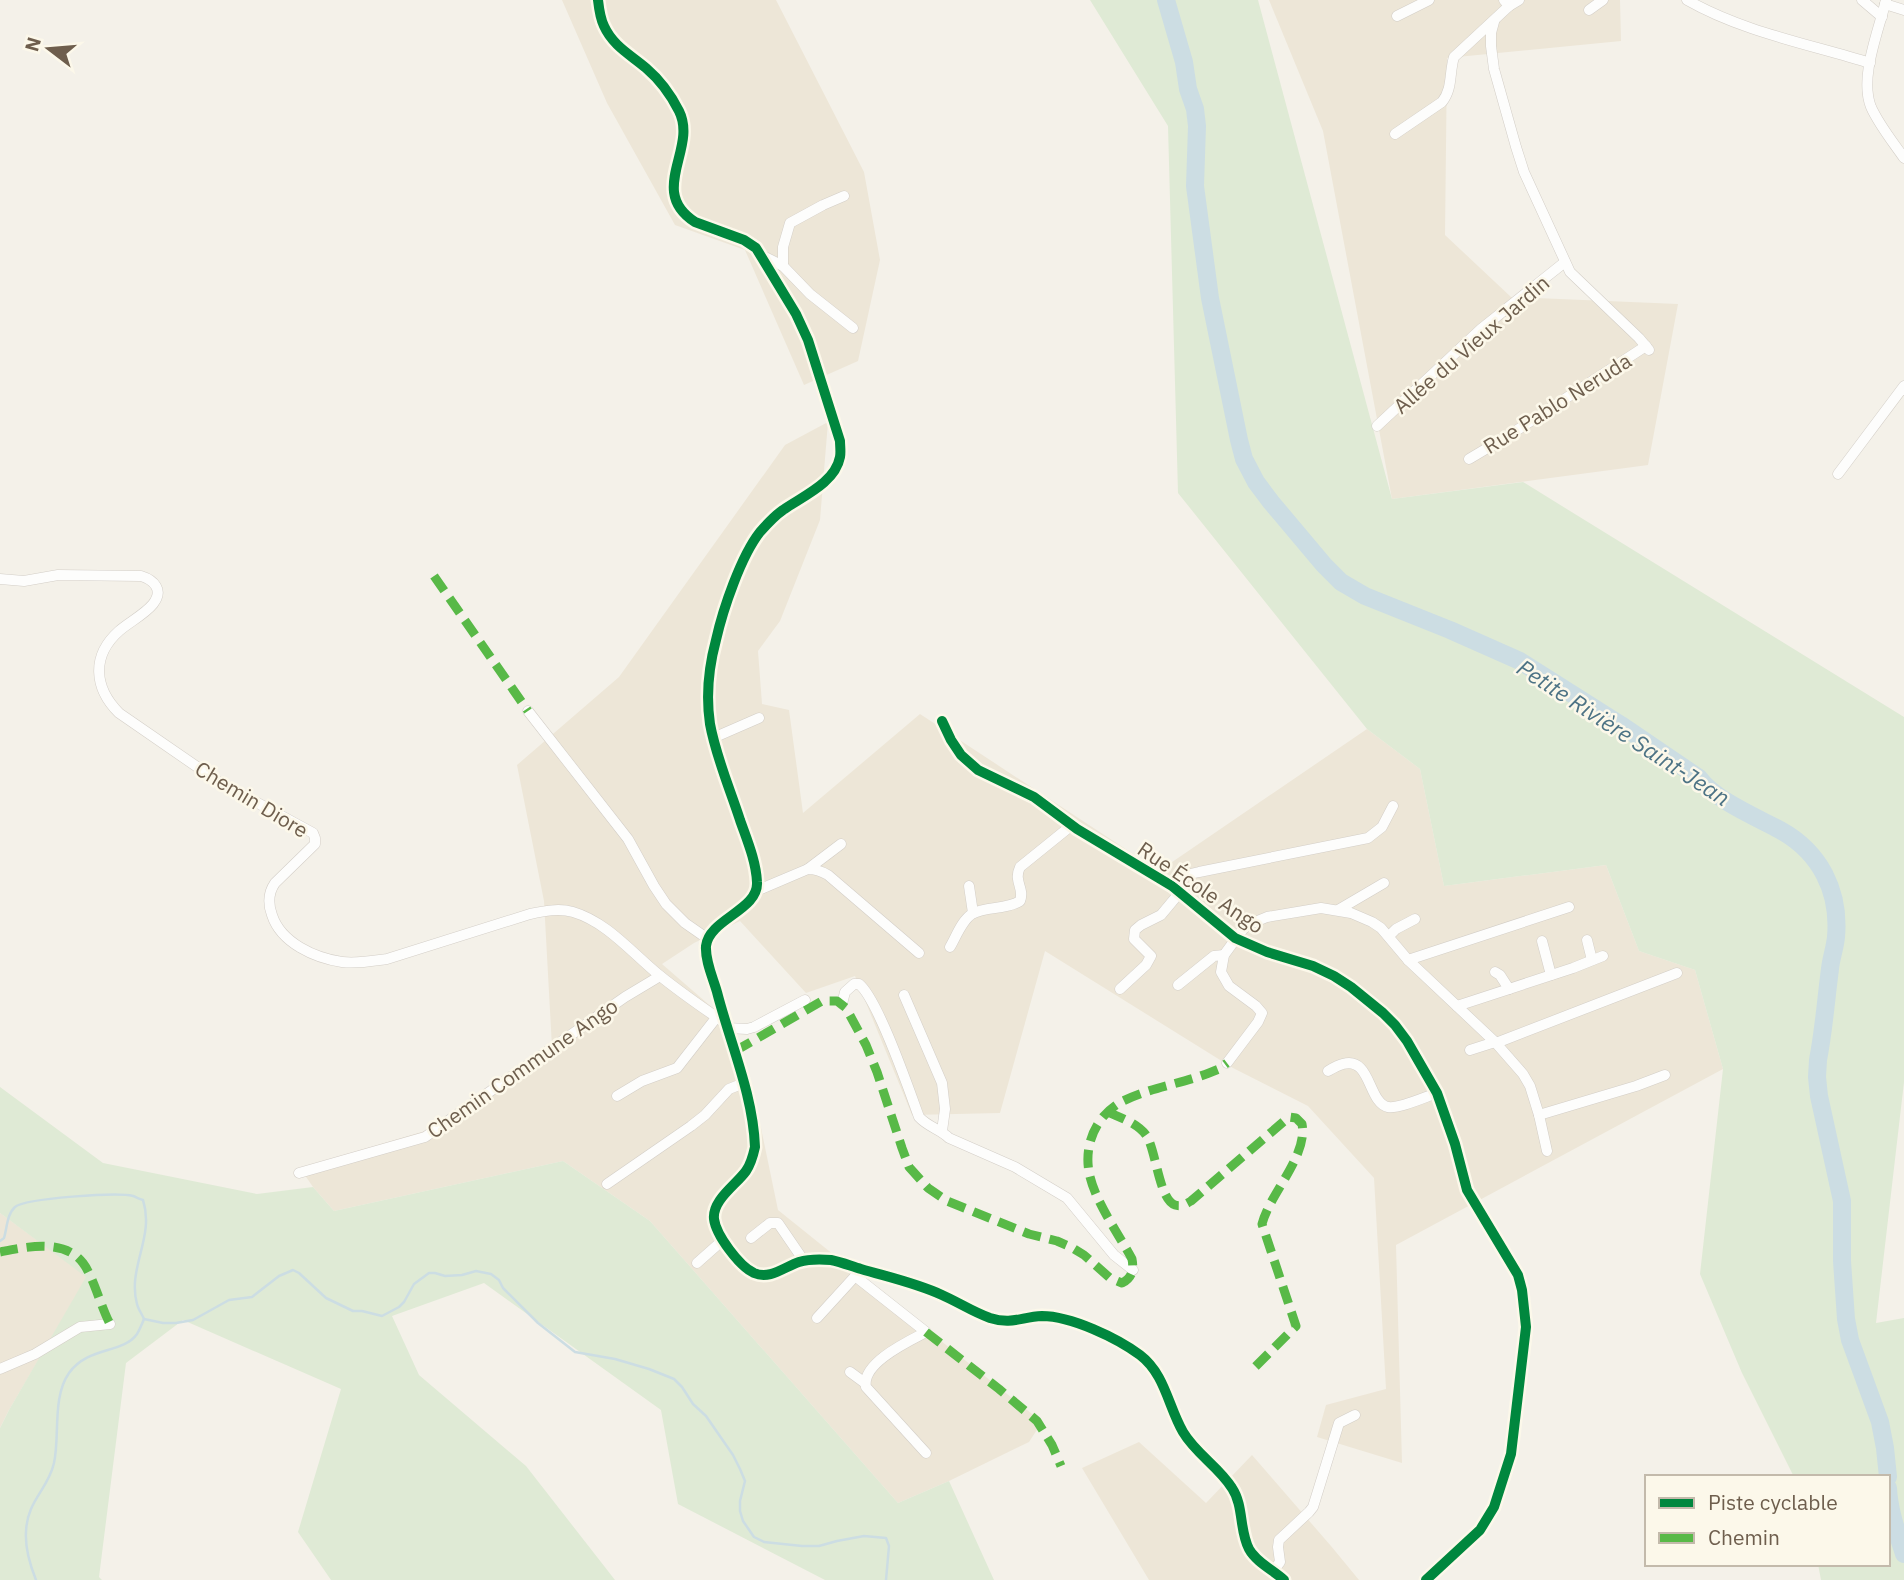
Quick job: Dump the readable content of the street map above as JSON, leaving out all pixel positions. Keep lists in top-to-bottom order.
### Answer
{
  "streets": {
    "street": [
      "Allée du Vieux Jardin",
      "Rue Pablo Neruda",
      "Chemin Diore",
      "Rue École Ango",
      "Chemin Commune Ango"
    ]
  },
  "crossings": [
    ["Allée du Vieux Jardin", "Rue Pablo Neruda"],
    ["Chemin Diore", "Chemin Commune Ango"]
  ],
  "water": ["Petite Rivière Saint-Jean"],
  "legend": ["Piste cyclable", "Chemin"],
  "north": "left"
}
